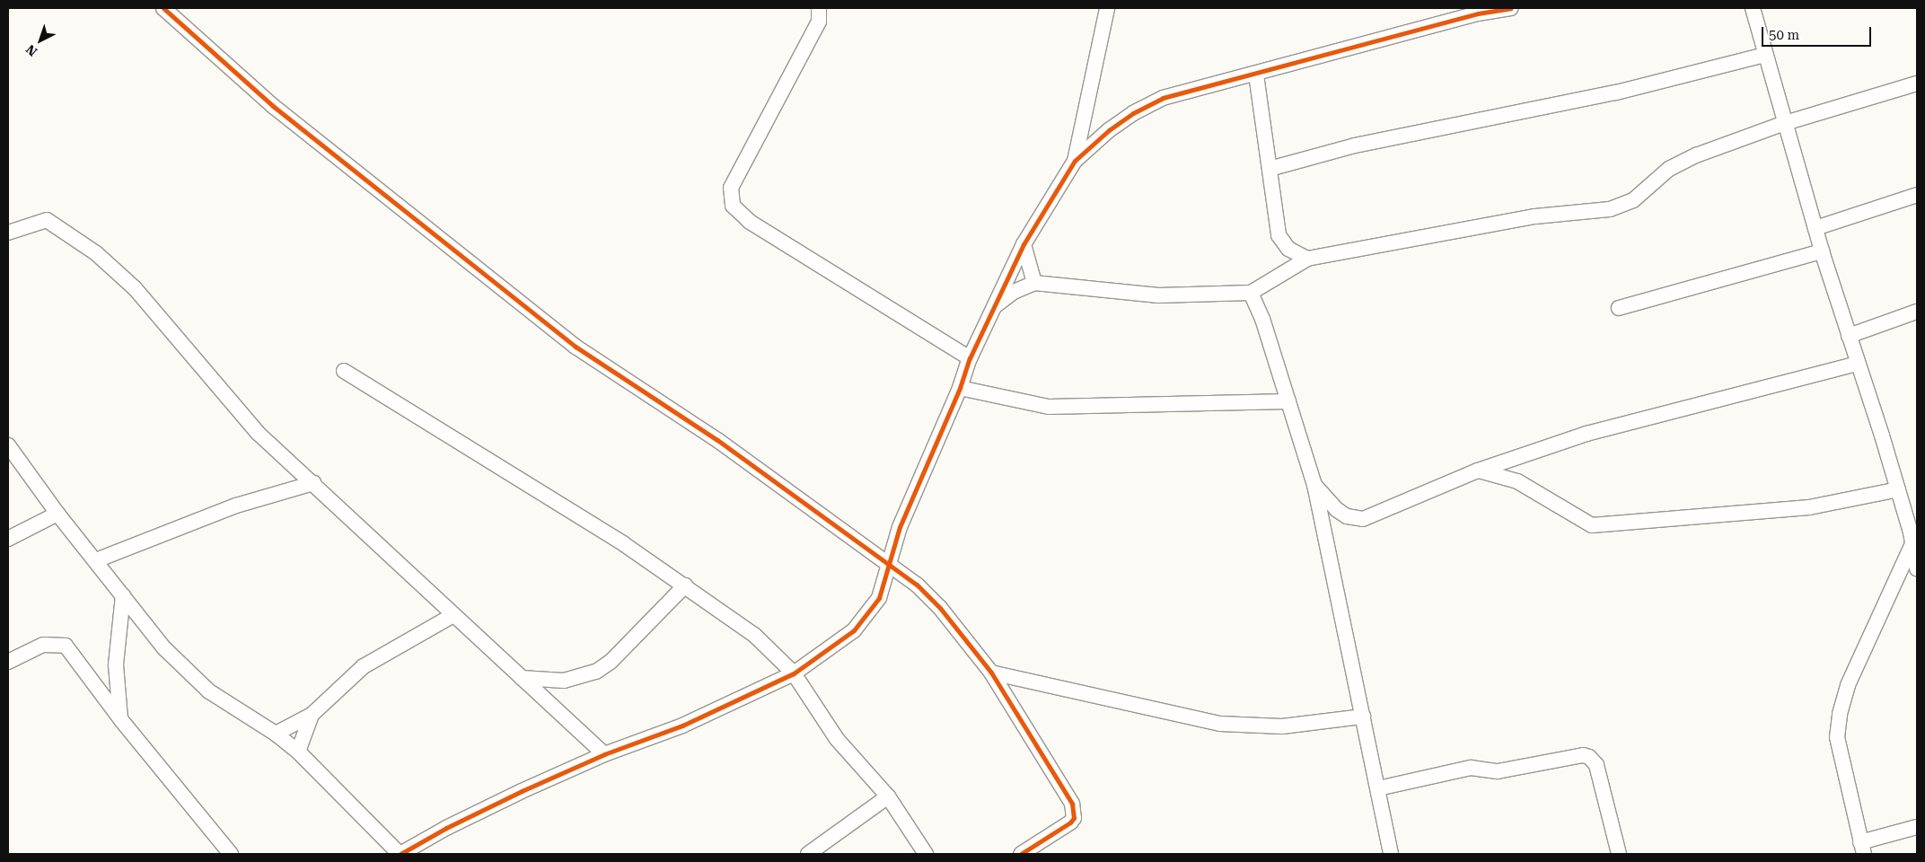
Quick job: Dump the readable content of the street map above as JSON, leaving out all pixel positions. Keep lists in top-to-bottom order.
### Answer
{
  "scale_bar": "50 m",
  "north": "bottom left"
}
